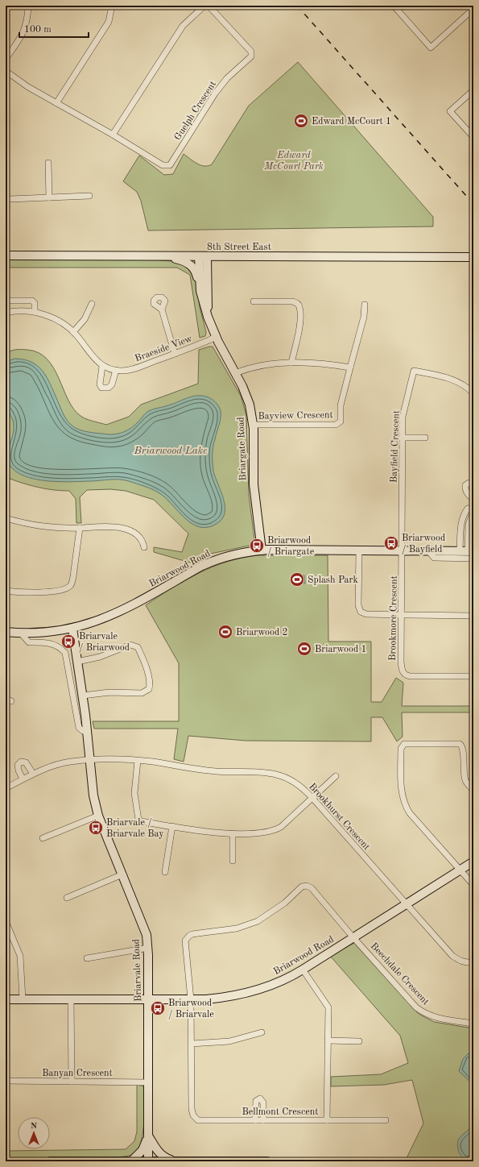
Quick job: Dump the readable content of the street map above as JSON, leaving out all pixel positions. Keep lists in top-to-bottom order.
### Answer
{
  "streets": {
    "street": [
      "Guelph Crescent",
      "8th Street East",
      "Braeside View",
      "Bayview Crescent",
      "Bayfield Crescent",
      "Briargate Road",
      "Briarwood Road",
      "Brookmore Crescent",
      "Brookhurst Crescent",
      "Briarvale Road",
      "Beechdale Crescent",
      "Banyan Crescent",
      "Bellmont Crescent"
    ]
  },
  "crossings": [
    ["8th Street East", "Briargate Road"],
    ["Braeside View", "Briargate Road"],
    ["Bayview Crescent", "Briargate Road"],
    ["Bayfield Crescent", "Briarwood Road"],
    ["Bayfield Crescent", "Brookmore Crescent"],
    ["Briargate Road", "Briarwood Road"],
    ["Briarwood Road", "Brookmore Crescent"],
    ["Briarwood Road", "Brookhurst Crescent"],
    ["Briarwood Road", "Briarvale Road"],
    ["Briarwood Road", "Beechdale Crescent"],
    ["Briarwood Road", "Bellmont Crescent"],
    ["Brookhurst Crescent", "Briarvale Road"],
    ["Briarvale Road", "Banyan Crescent"],
    ["Beechdale Crescent", "Bellmont Crescent"]
  ],
  "water": ["Briarwood Lake"],
  "parks": ["Edward McCourt Park"],
  "places": {
    "sports": [
      "Edward McCourt 1",
      "Splash Park",
      "Briarwood 2",
      "Briarwood 1"
    ],
    "bus stop": [
      "Briarwood / Bayfield",
      "Briarwood / Briargate",
      "Briarvale / Briarwood",
      "Briarvale / Briarvale Bay",
      "Briarwood / Briarvale"
    ]
  },
  "scale_bar": "100 m",
  "north": "top"
}
